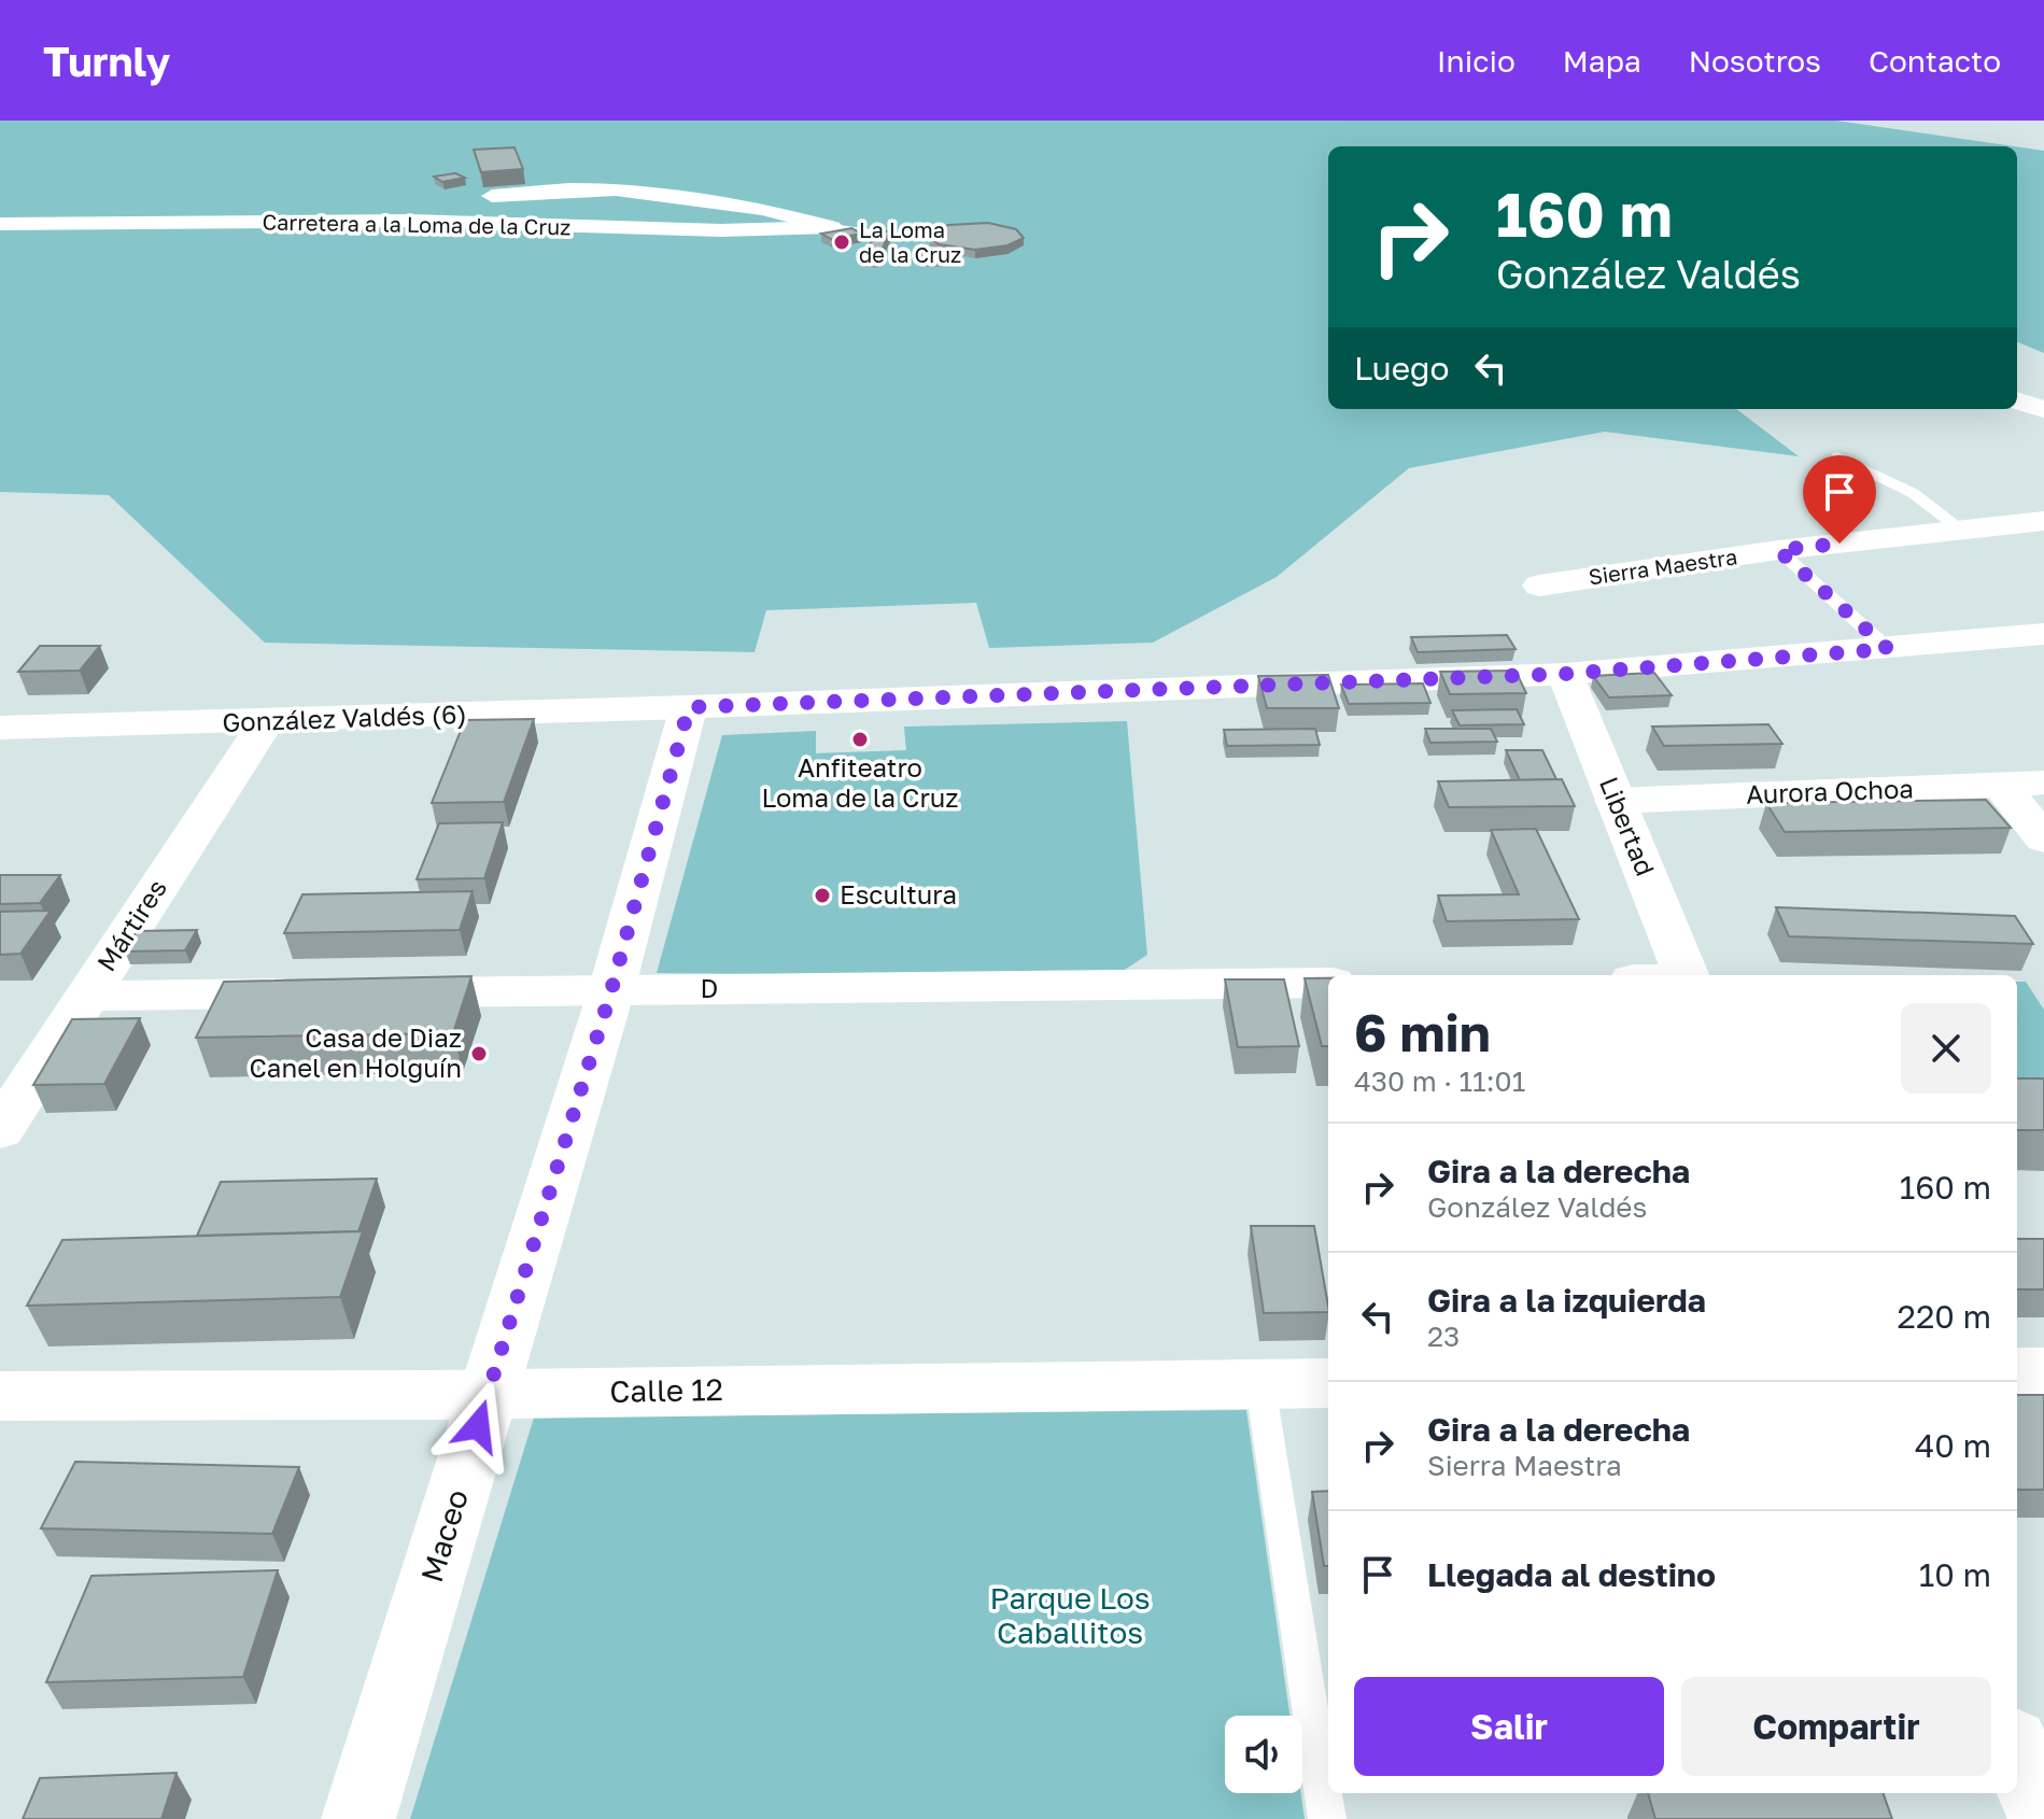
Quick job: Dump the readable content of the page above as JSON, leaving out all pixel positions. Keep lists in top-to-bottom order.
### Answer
{
  "streets": {
    "street": [
      "Carretera a la Loma de la Cruz",
      "Sierra Maestra",
      "González Valdés (6)",
      "Aurora Ochoa",
      "Libertad",
      "Mártires",
      "D",
      "Calle 12",
      "Maceo"
    ]
  },
  "crossings": [
    ["González Valdés (6)", "Libertad"],
    ["González Valdés (6)", "Mártires"],
    ["González Valdés (6)", "Maceo"],
    ["Aurora Ochoa", "Libertad"],
    ["D", "Maceo"],
    ["Calle 12", "Maceo"]
  ],
  "parks": ["Parque Los Caballitos"],
  "places": [
    "La Loma de la Cruz",
    "Anfiteatro Loma de la Cruz",
    "Escultura",
    "Casa de Diaz Canel en Holguín"
  ],
  "page": {
    "header": "Turnly",
    "nav": [
      "Inicio",
      "Mapa",
      "Nosotros",
      "Contacto"
    ],
    "turn": ["160 m", "González Valdés"],
    "then": "Luego",
    "heading": ["6 min", "430 m · 11:01"],
    "list": [
      {
        "name": "Gira a la derecha",
        "note": "González Valdés",
        "value": "160 m"
      },
      {
        "name": "Gira a la izquierda",
        "note": "23",
        "value": "220 m"
      },
      {
        "name": "Gira a la derecha",
        "note": "Sierra Maestra",
        "value": "40 m"
      },
      {
        "name": "Llegada al destino",
        "value": "10 m"
      }
    ],
    "buttons": ["Salir", "Compartir"]
  }
}
